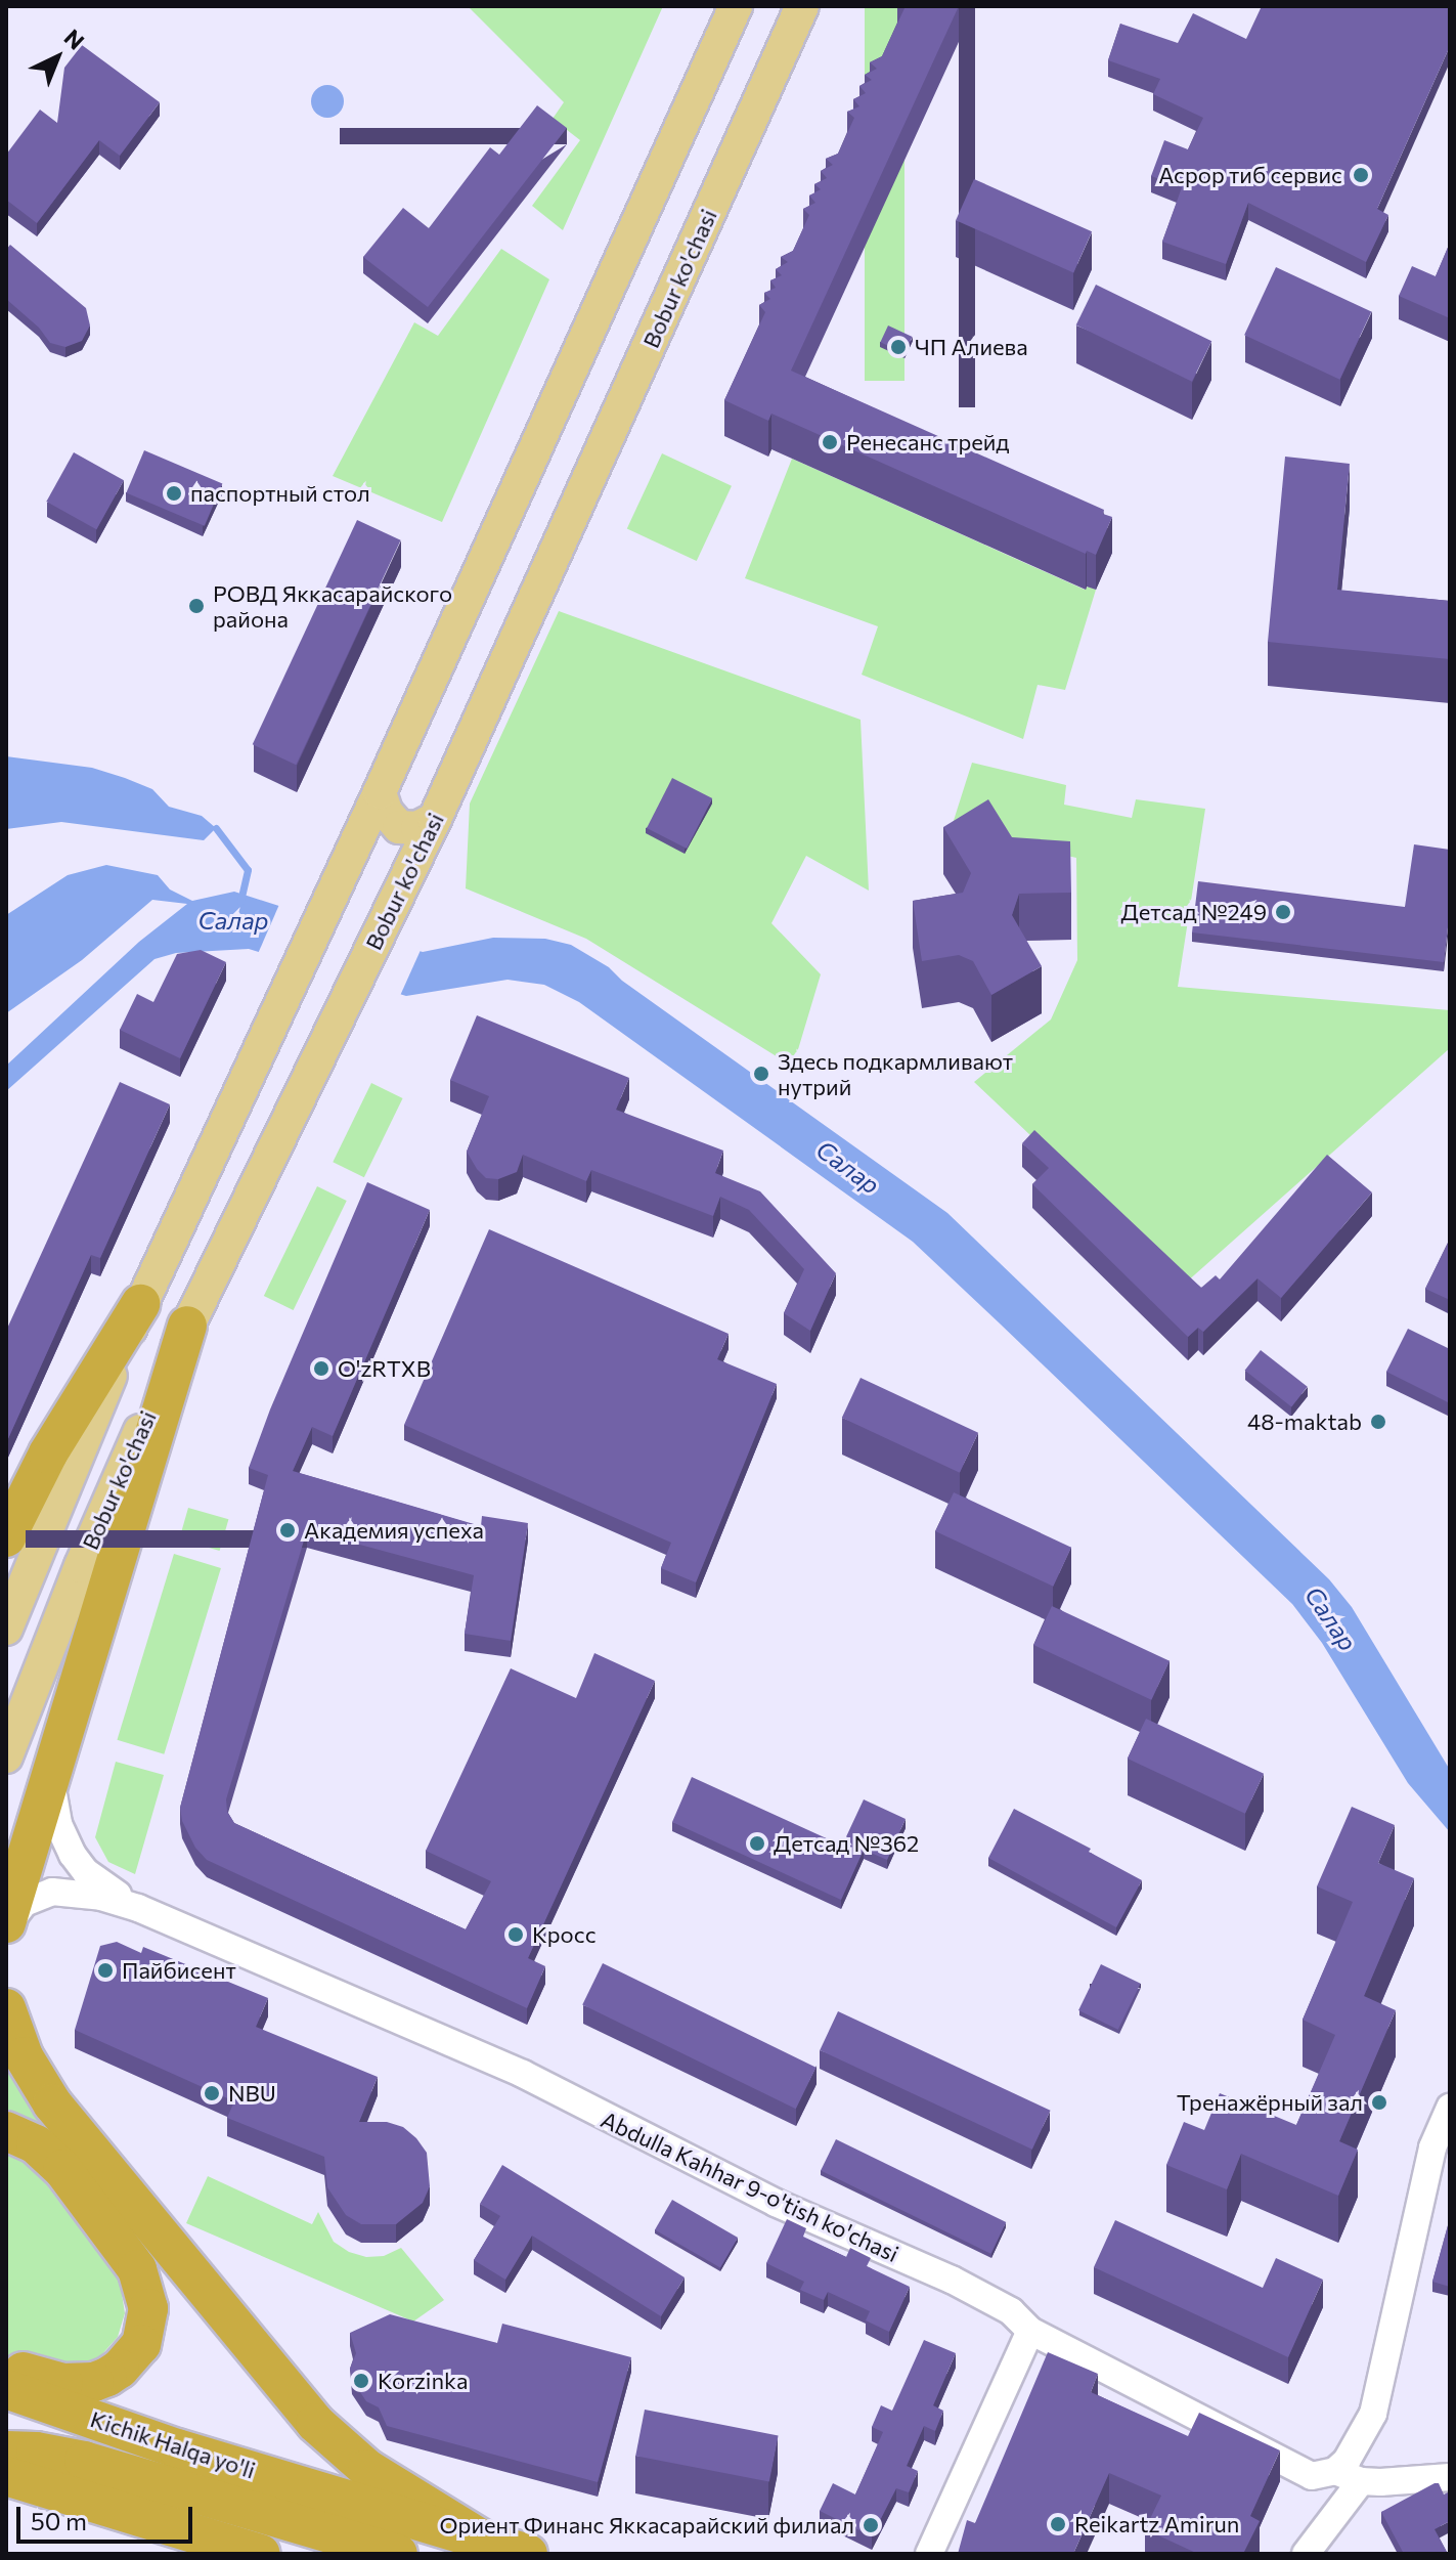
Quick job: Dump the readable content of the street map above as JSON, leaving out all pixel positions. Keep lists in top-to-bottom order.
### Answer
{
  "streets": {
    "highway": ["Kichik Halqa yo'li"],
    "main road": ["Bobur ko'chasi"],
    "street": ["Abdulla Kahhar 9-o'tish ko'chasi"]
  },
  "water": ["Салар"],
  "places": [
    "Асрор тиб сервис",
    "ЧП Алиева",
    "Ренесанс трейд",
    "паспортный стол",
    "РОВД Яккасарайского района",
    "Детсад №249",
    "Здесь подкармливают нутрий",
    "O'zRTXB",
    "48-maktab",
    "Академия успеха",
    "Детсад №362",
    "Кросс",
    "Пайбисент",
    "NBU",
    "Тренажёрный зал",
    "Korzinka",
    "Reikartz Amirun",
    "Ориент Финанс Яккасарайский филиал"
  ],
  "scale_bar": "50 m",
  "north": "top right"
}
